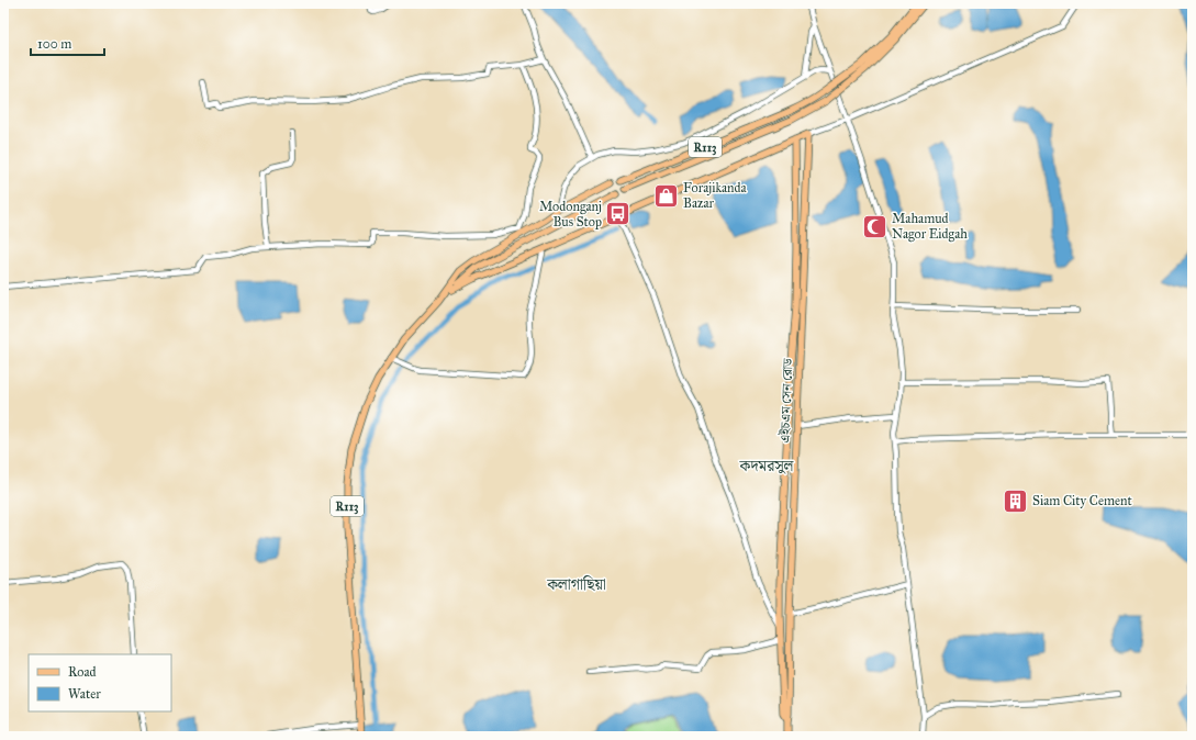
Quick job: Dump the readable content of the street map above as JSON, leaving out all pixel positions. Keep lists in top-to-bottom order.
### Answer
{
  "streets": {
    "main road": ["R113", "এইচএম সেন রোড"]
  },
  "districts": ["কদমরসুল", "কলাগাছিয়া"],
  "places": {
    "shop": ["Forajikanda Bazar"],
    "bus stop": ["Modonganj Bus Stop"],
    "mosque": ["Mahamud Nagor Eidgah"],
    "building": ["Siam City Cement"]
  },
  "legend": ["Road", "Water"],
  "scale_bar": "100 m"
}
